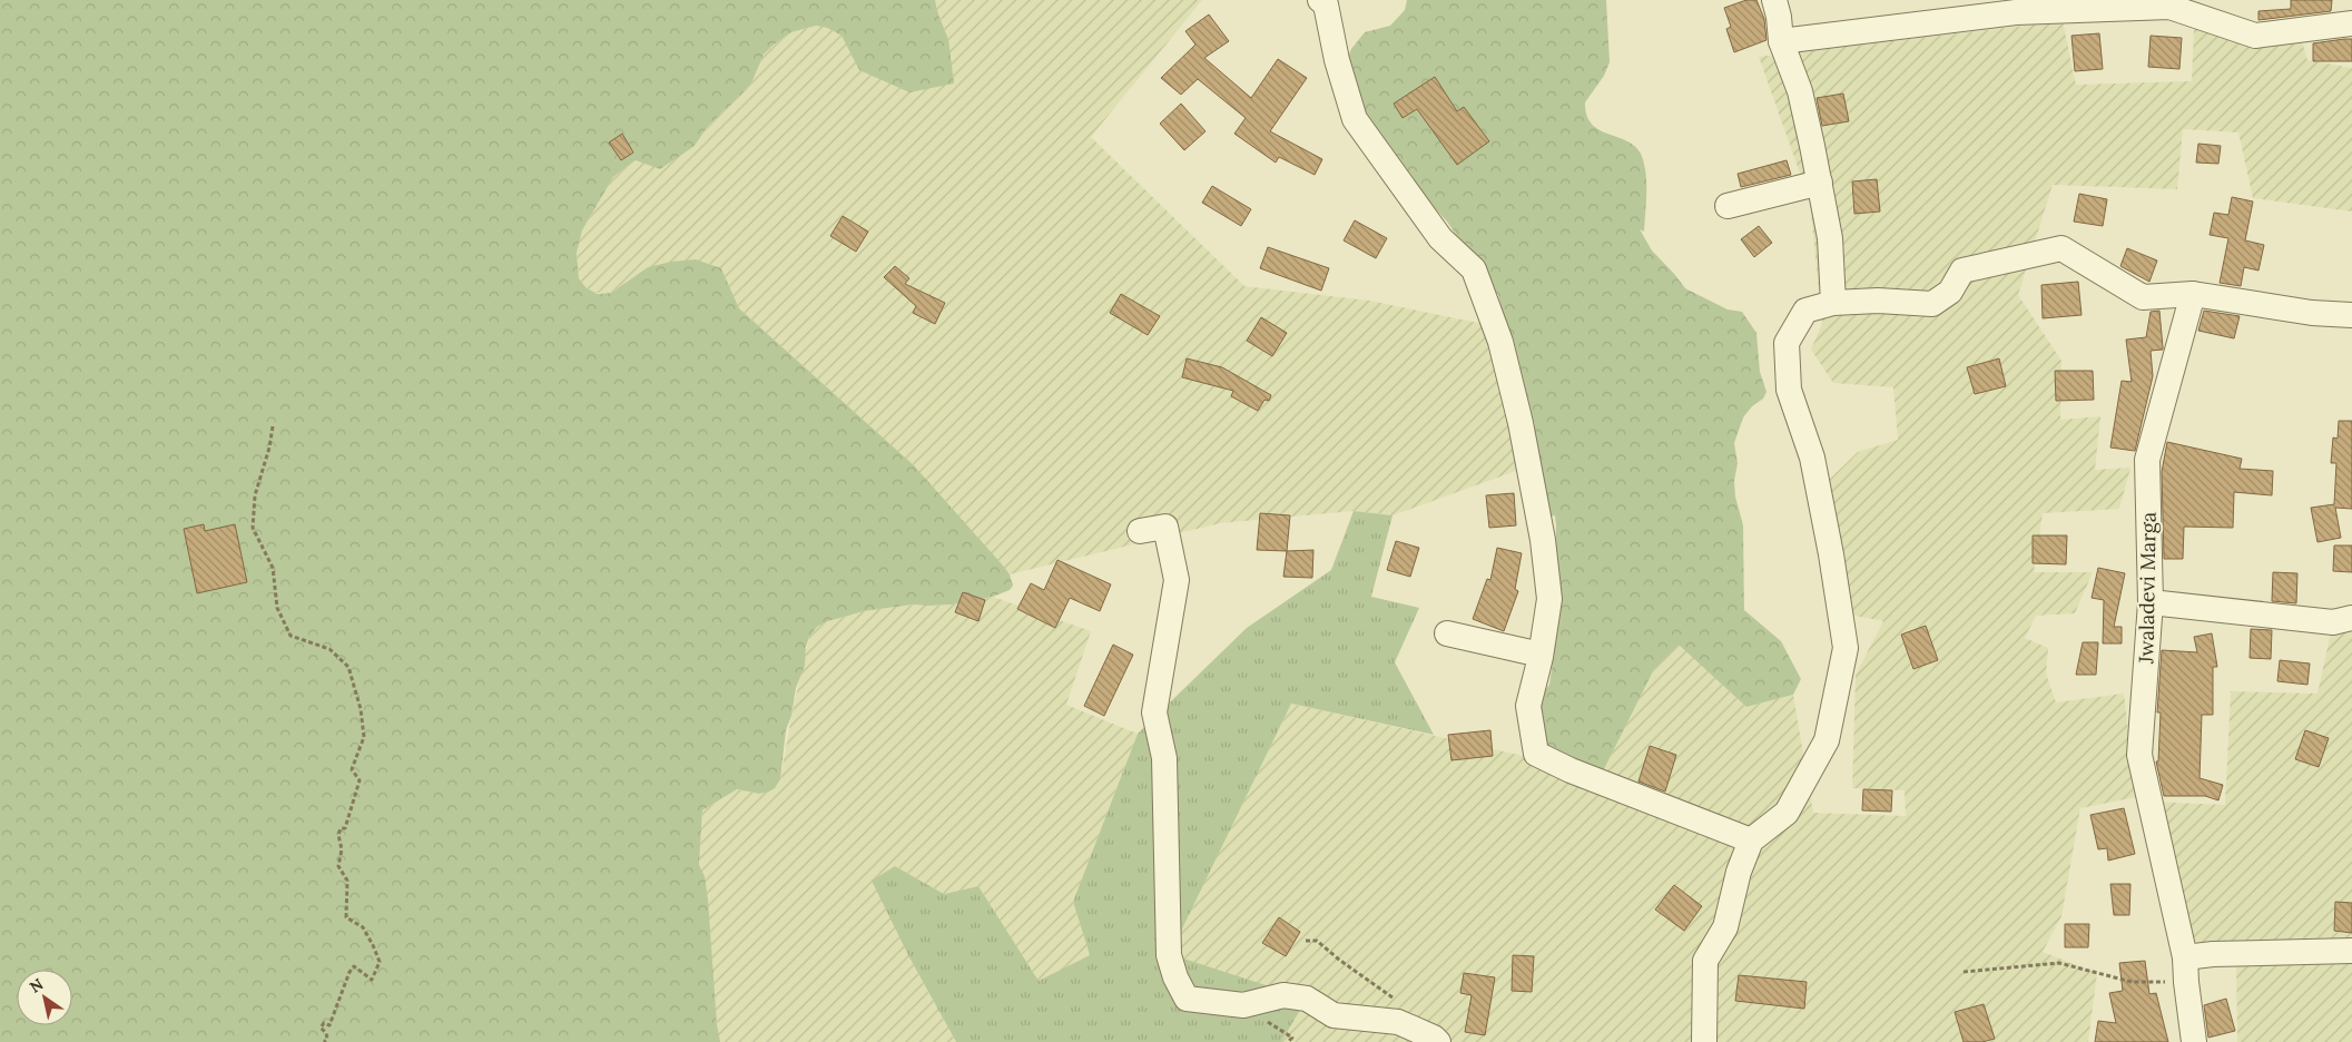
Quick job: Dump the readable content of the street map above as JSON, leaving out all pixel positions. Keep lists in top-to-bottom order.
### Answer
{
  "streets": {
    "street": ["Jwaladevi Marga"]
  },
  "north": "top left"
}
